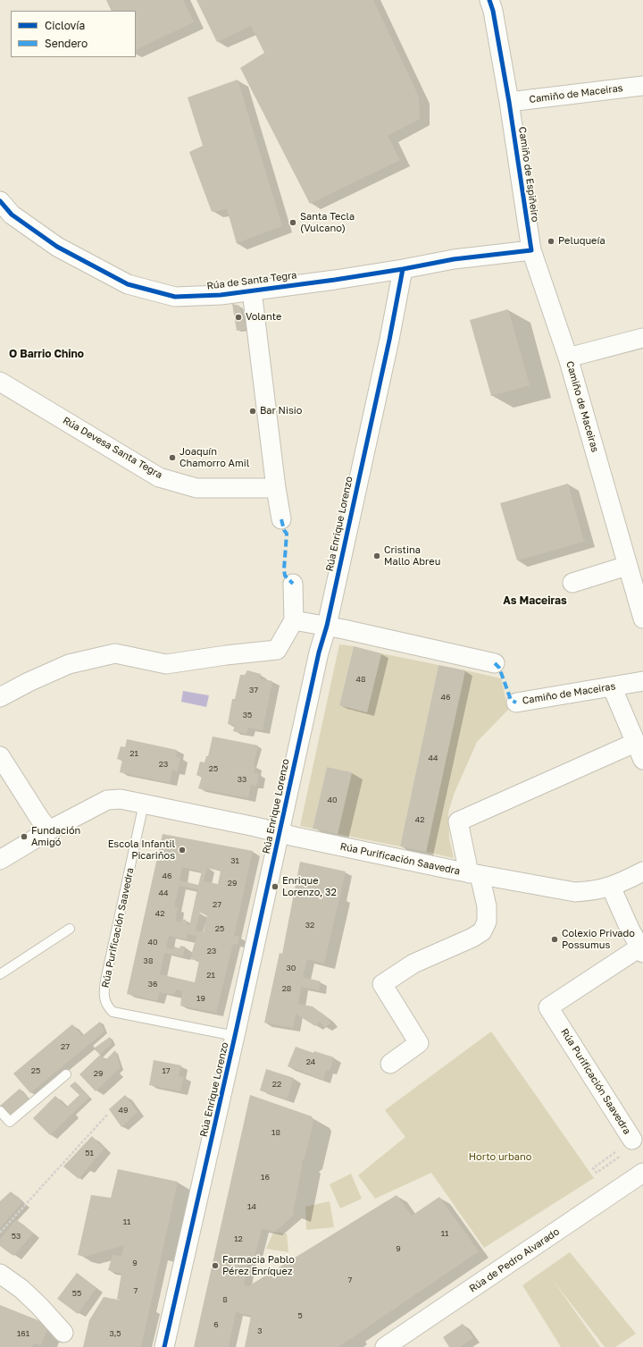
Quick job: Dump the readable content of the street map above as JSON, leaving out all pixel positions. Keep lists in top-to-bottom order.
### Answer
{
  "streets": {
    "street": [
      "Camiño de Maceiras",
      "Camiño de Espiñeiro",
      "Rúa de Santa Tegra",
      "Rúa Devesa Santa Tegra",
      "Rúa Enrique Lorenzo",
      "Rúa Purificación Saavedra",
      "Rúa de Pedro Alvarado"
    ]
  },
  "crossings": [
    ["Camiño de Maceiras", "Camiño de Espiñeiro"],
    ["Camiño de Maceiras", "Rúa de Santa Tegra"],
    ["Camiño de Espiñeiro", "Rúa de Santa Tegra"],
    ["Rúa de Santa Tegra", "Rúa Enrique Lorenzo"],
    ["Rúa Enrique Lorenzo", "Rúa Purificación Saavedra"]
  ],
  "districts": ["O Barrio Chino", "As Maceiras"],
  "parks": ["Horto urbano"],
  "places": [
    "Santa Tecla (Vulcano)",
    "Peluqueía",
    "Volante",
    "Bar Nisio",
    "Joaquín Chamorro Amil",
    "Cristina Mallo Abreu",
    "Fundación Amigó",
    "Escola Infantil Picariños",
    "Enrique Lorenzo, 32",
    "Colexio Privado Possumus",
    "Farmacia Pablo Pérez Enríquez"
  ],
  "house_numbers": [
    "48",
    "37",
    "46",
    "35",
    "21",
    "44",
    "23",
    "25",
    "33",
    "40",
    "42",
    "31",
    "46",
    "29",
    "44",
    "27",
    "42",
    "32",
    "25",
    "40",
    "23",
    "38",
    "30",
    "21",
    "36",
    "28",
    "19",
    "27",
    "24",
    "25",
    "17",
    "29",
    "22",
    "49",
    "18",
    "51",
    "16",
    "14",
    "11",
    "11",
    "53",
    "12",
    "9",
    "9",
    "7",
    "7",
    "55",
    "8",
    "5",
    "6",
    "3",
    "161",
    "3,5"
  ],
  "legend": ["Ciclovía", "Sendero"]
}
